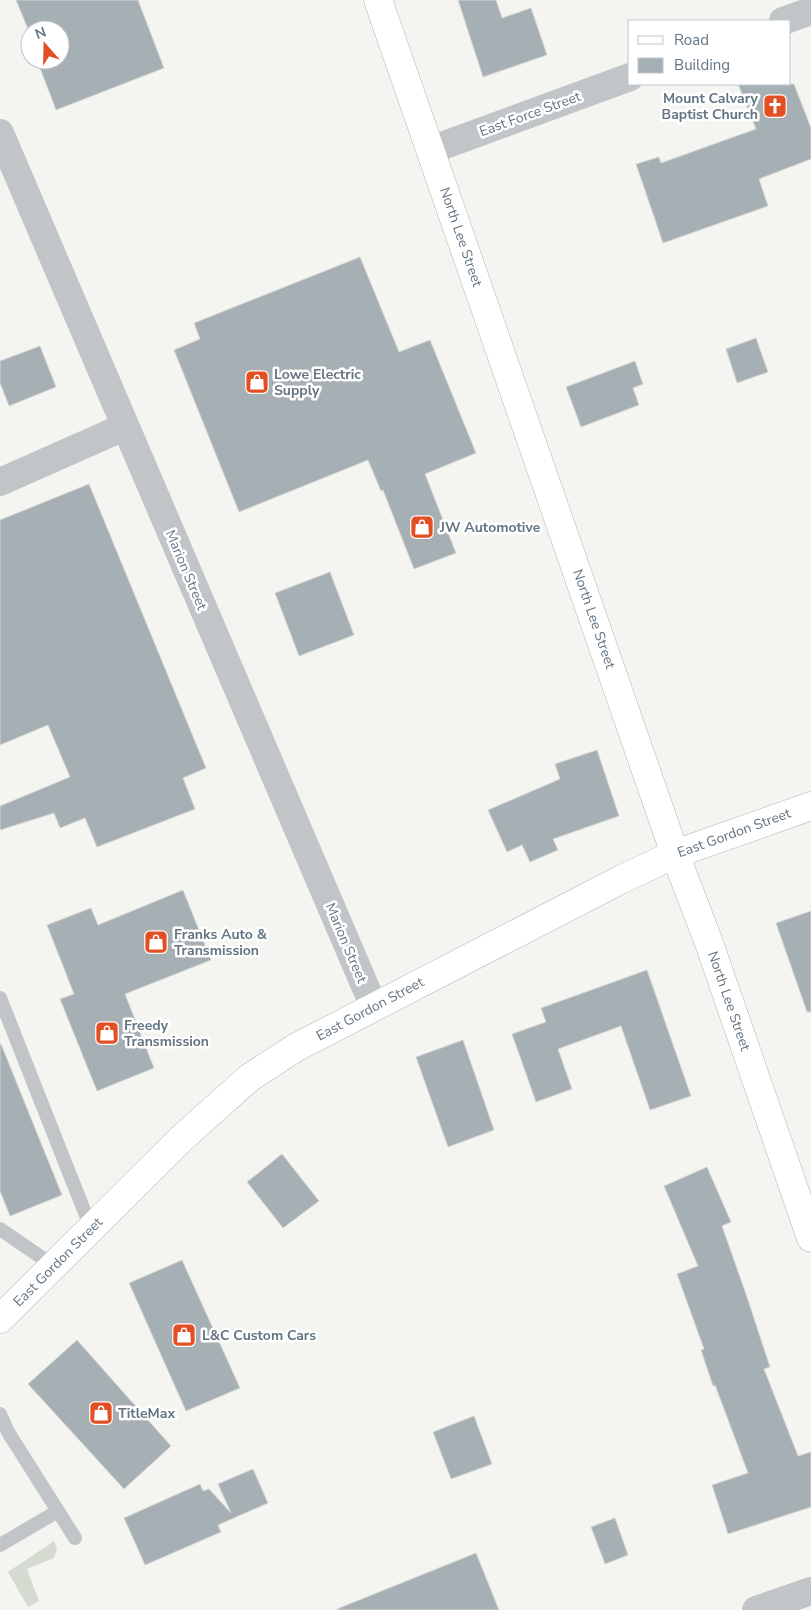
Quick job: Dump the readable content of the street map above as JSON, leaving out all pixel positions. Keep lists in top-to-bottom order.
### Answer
{
  "streets": {
    "street": [
      "East Force Street",
      "North Lee Street",
      "Marion Street",
      "East Gordon Street"
    ]
  },
  "crossings": [
    ["East Force Street", "North Lee Street"],
    ["North Lee Street", "East Gordon Street"],
    ["Marion Street", "East Gordon Street"]
  ],
  "places": {
    "church": ["Mount Calvary Baptist Church"],
    "shop": [
      "Lowe Electric Supply",
      "JW Automotive",
      "Franks Auto & Transmission",
      "Freedy Transmission",
      "L&C Custom Cars",
      "TitleMax"
    ]
  },
  "legend": ["Road", "Building"],
  "north": "top"
}
